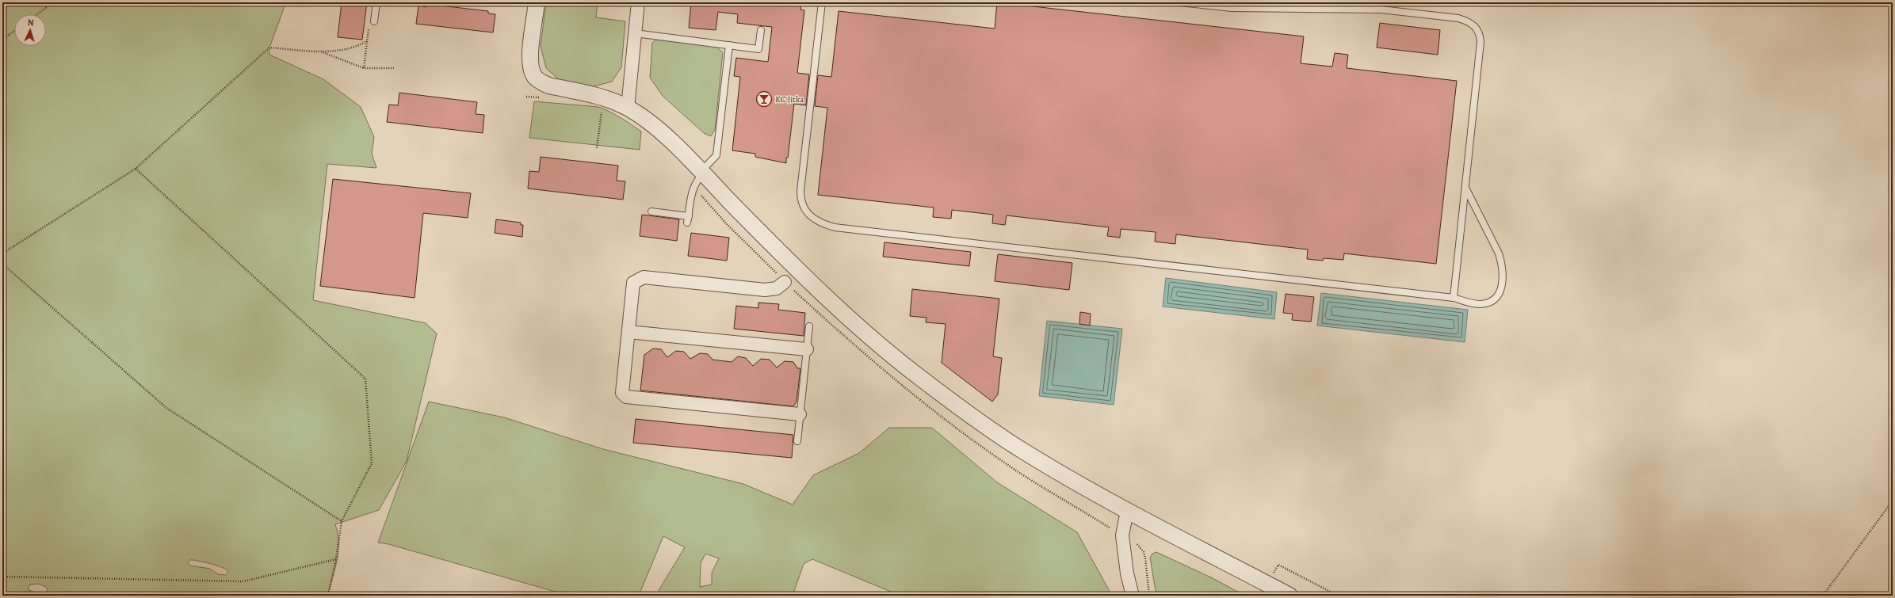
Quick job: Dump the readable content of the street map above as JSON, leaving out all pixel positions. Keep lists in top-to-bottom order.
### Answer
{
  "places": {
    "bar": ["KC Jitka"]
  },
  "north": "top"
}
